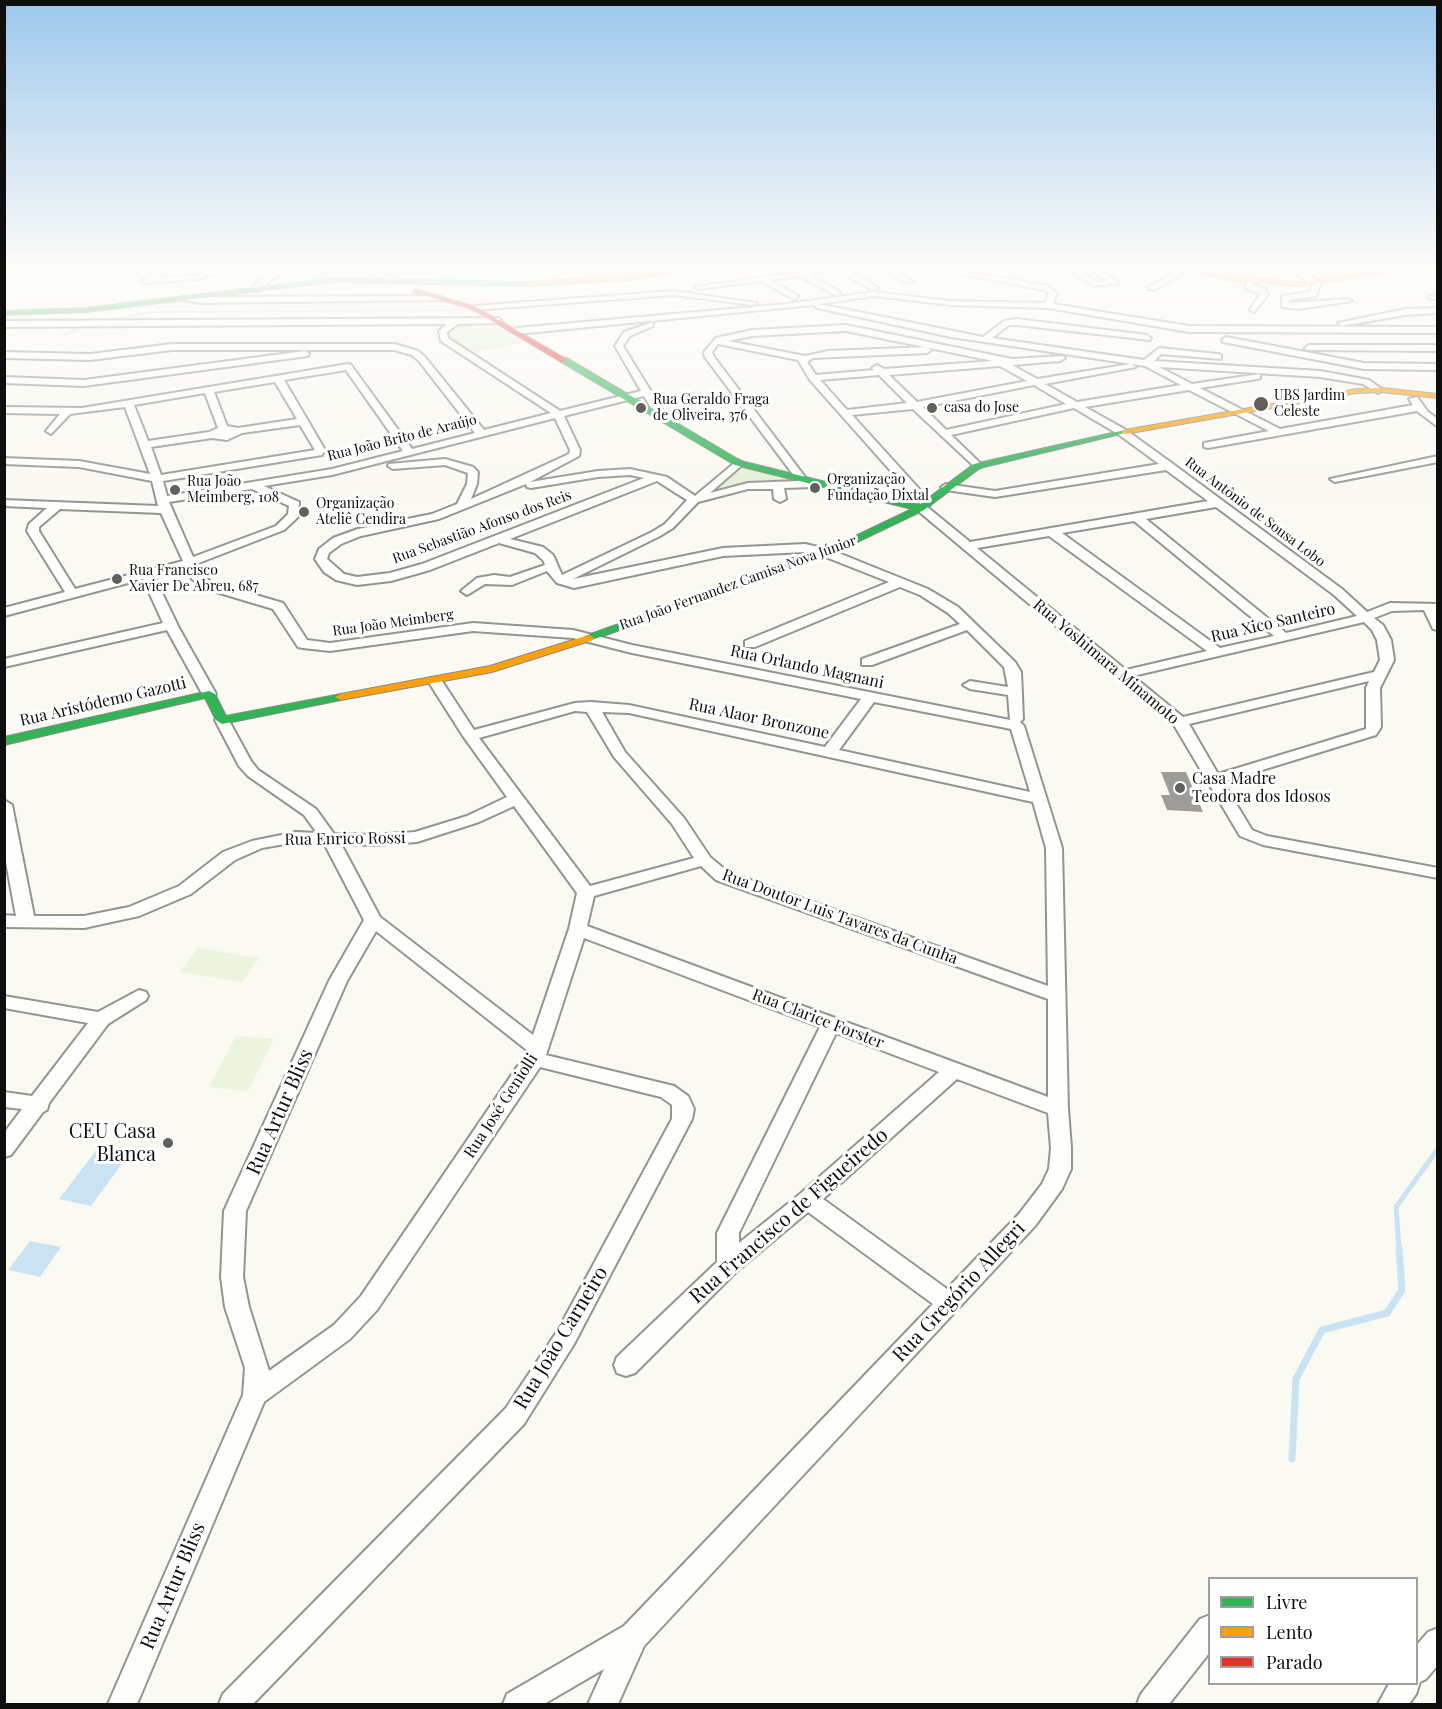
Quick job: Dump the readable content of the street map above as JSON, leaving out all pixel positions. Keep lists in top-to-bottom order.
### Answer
{
  "streets": {
    "main road": ["Rua João Fernandez Camisa Nova Júnior", "Rua Aristódemo Gazotti"],
    "street": [
      "Rua João Brito de Araújo",
      "Rua Antônio de Sousa Lobo",
      "Rua Sebastião Afonso dos Reis",
      "Rua João Meimberg",
      "Rua Xico Santeiro",
      "Rua Yoshimara Minamoto",
      "Rua Orlando Magnani",
      "Rua Alaor Bronzone",
      "Rua Enrico Rossi",
      "Rua Doutor Luis Tavares da Cunha",
      "Rua Clarice Forster",
      "Rua José Geniolli",
      "Rua Artur Bliss",
      "Rua Francisco de Figueiredo",
      "Rua Gregório Allegri",
      "Rua João Carneiro"
    ]
  },
  "crossings": [
    ["Rua João Brito de Araújo", "Rua Sebastião Afonso dos Reis"],
    ["Rua João Brito de Araújo", "Rua João Meimberg"],
    ["Rua Antônio de Sousa Lobo", "Rua João Fernandez Camisa Nova Júnior"],
    ["Rua Antônio de Sousa Lobo", "Rua Xico Santeiro"],
    ["Rua João Fernandez Camisa Nova Júnior", "Rua João Meimberg"],
    ["Rua João Fernandez Camisa Nova Júnior", "Rua Yoshimara Minamoto"],
    ["Rua João Fernandez Camisa Nova Júnior", "Rua Orlando Magnani"],
    ["Rua João Fernandez Camisa Nova Júnior", "Rua Gregório Allegri"],
    ["Rua João Meimberg", "Rua Orlando Magnani"],
    ["Rua Xico Santeiro", "Rua Yoshimara Minamoto"],
    ["Rua Orlando Magnani", "Rua Gregório Allegri"],
    ["Rua Alaor Bronzone", "Rua Doutor Luis Tavares da Cunha"],
    ["Rua Alaor Bronzone", "Rua Gregório Allegri"],
    ["Rua Doutor Luis Tavares da Cunha", "Rua Gregório Allegri"],
    ["Rua Clarice Forster", "Rua José Geniolli"],
    ["Rua Clarice Forster", "Rua Francisco de Figueiredo"],
    ["Rua Clarice Forster", "Rua Gregório Allegri"],
    ["Rua José Geniolli", "Rua Artur Bliss"],
    ["Rua José Geniolli", "Rua João Carneiro"]
  ],
  "places": [
    "UBS Jardim Celeste",
    "Rua Geraldo Fraga de Oliveira, 376",
    "casa do Jose",
    "Organização Fundação Dixtal",
    "Rua João Meimberg, 108",
    "Organização Ateliê Cendira",
    "Rua Francisco Xavier De Abreu, 687",
    "Casa Madre Teodora dos Idosos",
    "CEU Casa Blanca"
  ],
  "legend": ["Livre", "Lento", "Parado"]
}
